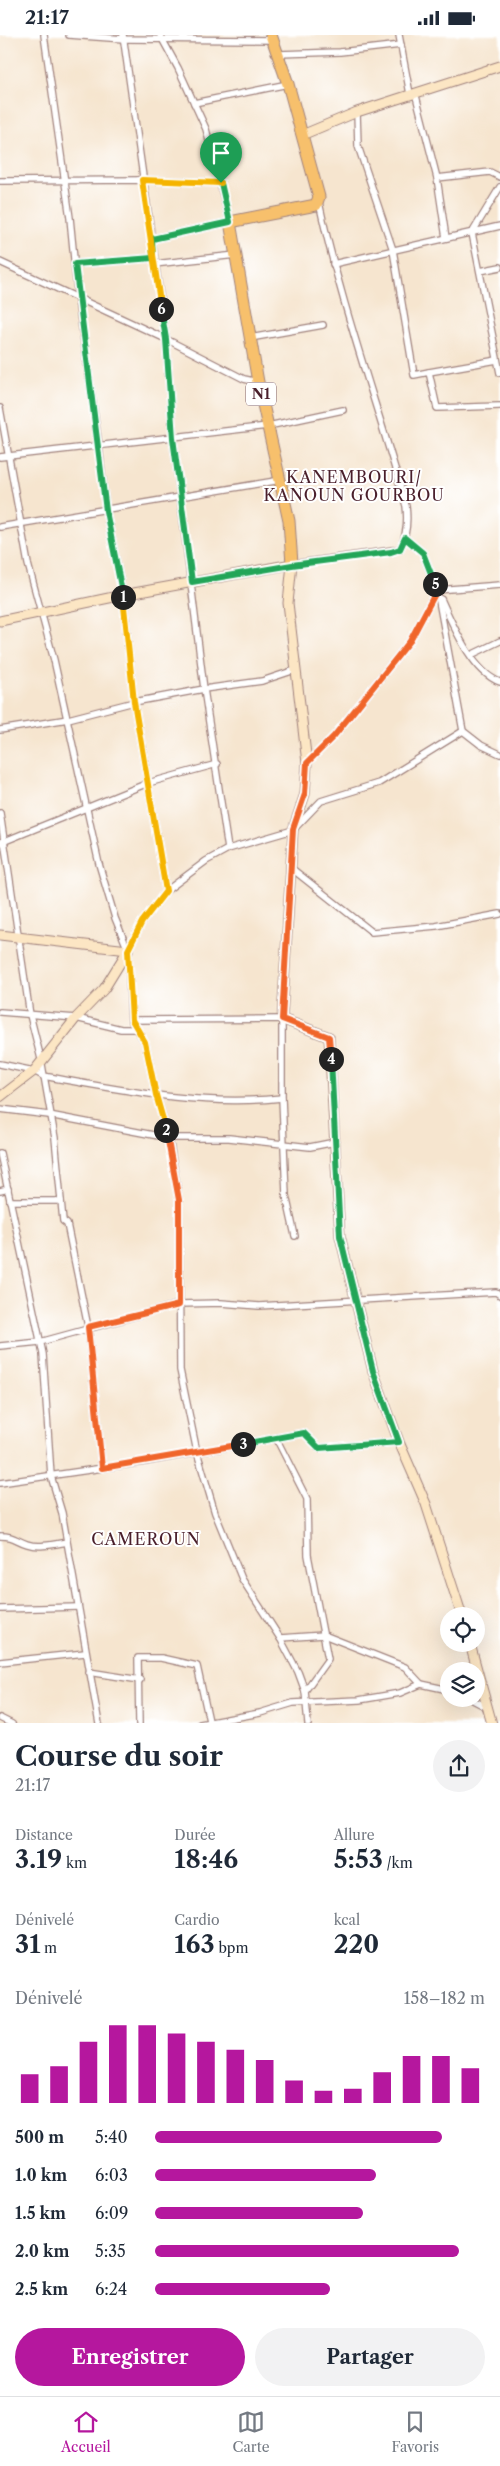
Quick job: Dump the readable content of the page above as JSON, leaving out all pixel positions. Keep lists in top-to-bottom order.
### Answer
{
  "streets": {
    "highway": ["N1"]
  },
  "districts": ["KANEMBOURI/ KANOUN GOURBOU", "CAMEROUN"],
  "page": {
    "status": "21:17",
    "pins": [
      "6",
      "5",
      "1",
      "4",
      "2",
      "3"
    ],
    "heading": ["Course du soir", "21:17"],
    "stats": [
      ["Distance", "3.19 km"],
      ["Durée", "18:46"],
      ["Allure", "5:53 /km"],
      ["Dénivelé", "31 m"],
      ["Cardio", "163 bpm"],
      ["kcal", "220"]
    ],
    "chart": ["Dénivelé", "158–182 m"],
    "list": [
      {
        "name": "500 m",
        "note": "5:40"
      },
      {
        "name": "1.0 km",
        "note": "6:03"
      },
      {
        "name": "1.5 km",
        "note": "6:09"
      },
      {
        "name": "2.0 km",
        "note": "5:35"
      },
      {
        "name": "2.5 km",
        "note": "6:24"
      }
    ],
    "buttons": ["Enregistrer", "Partager"],
    "tabs": ["Accueil", "Carte", "Favoris"]
  }
}
